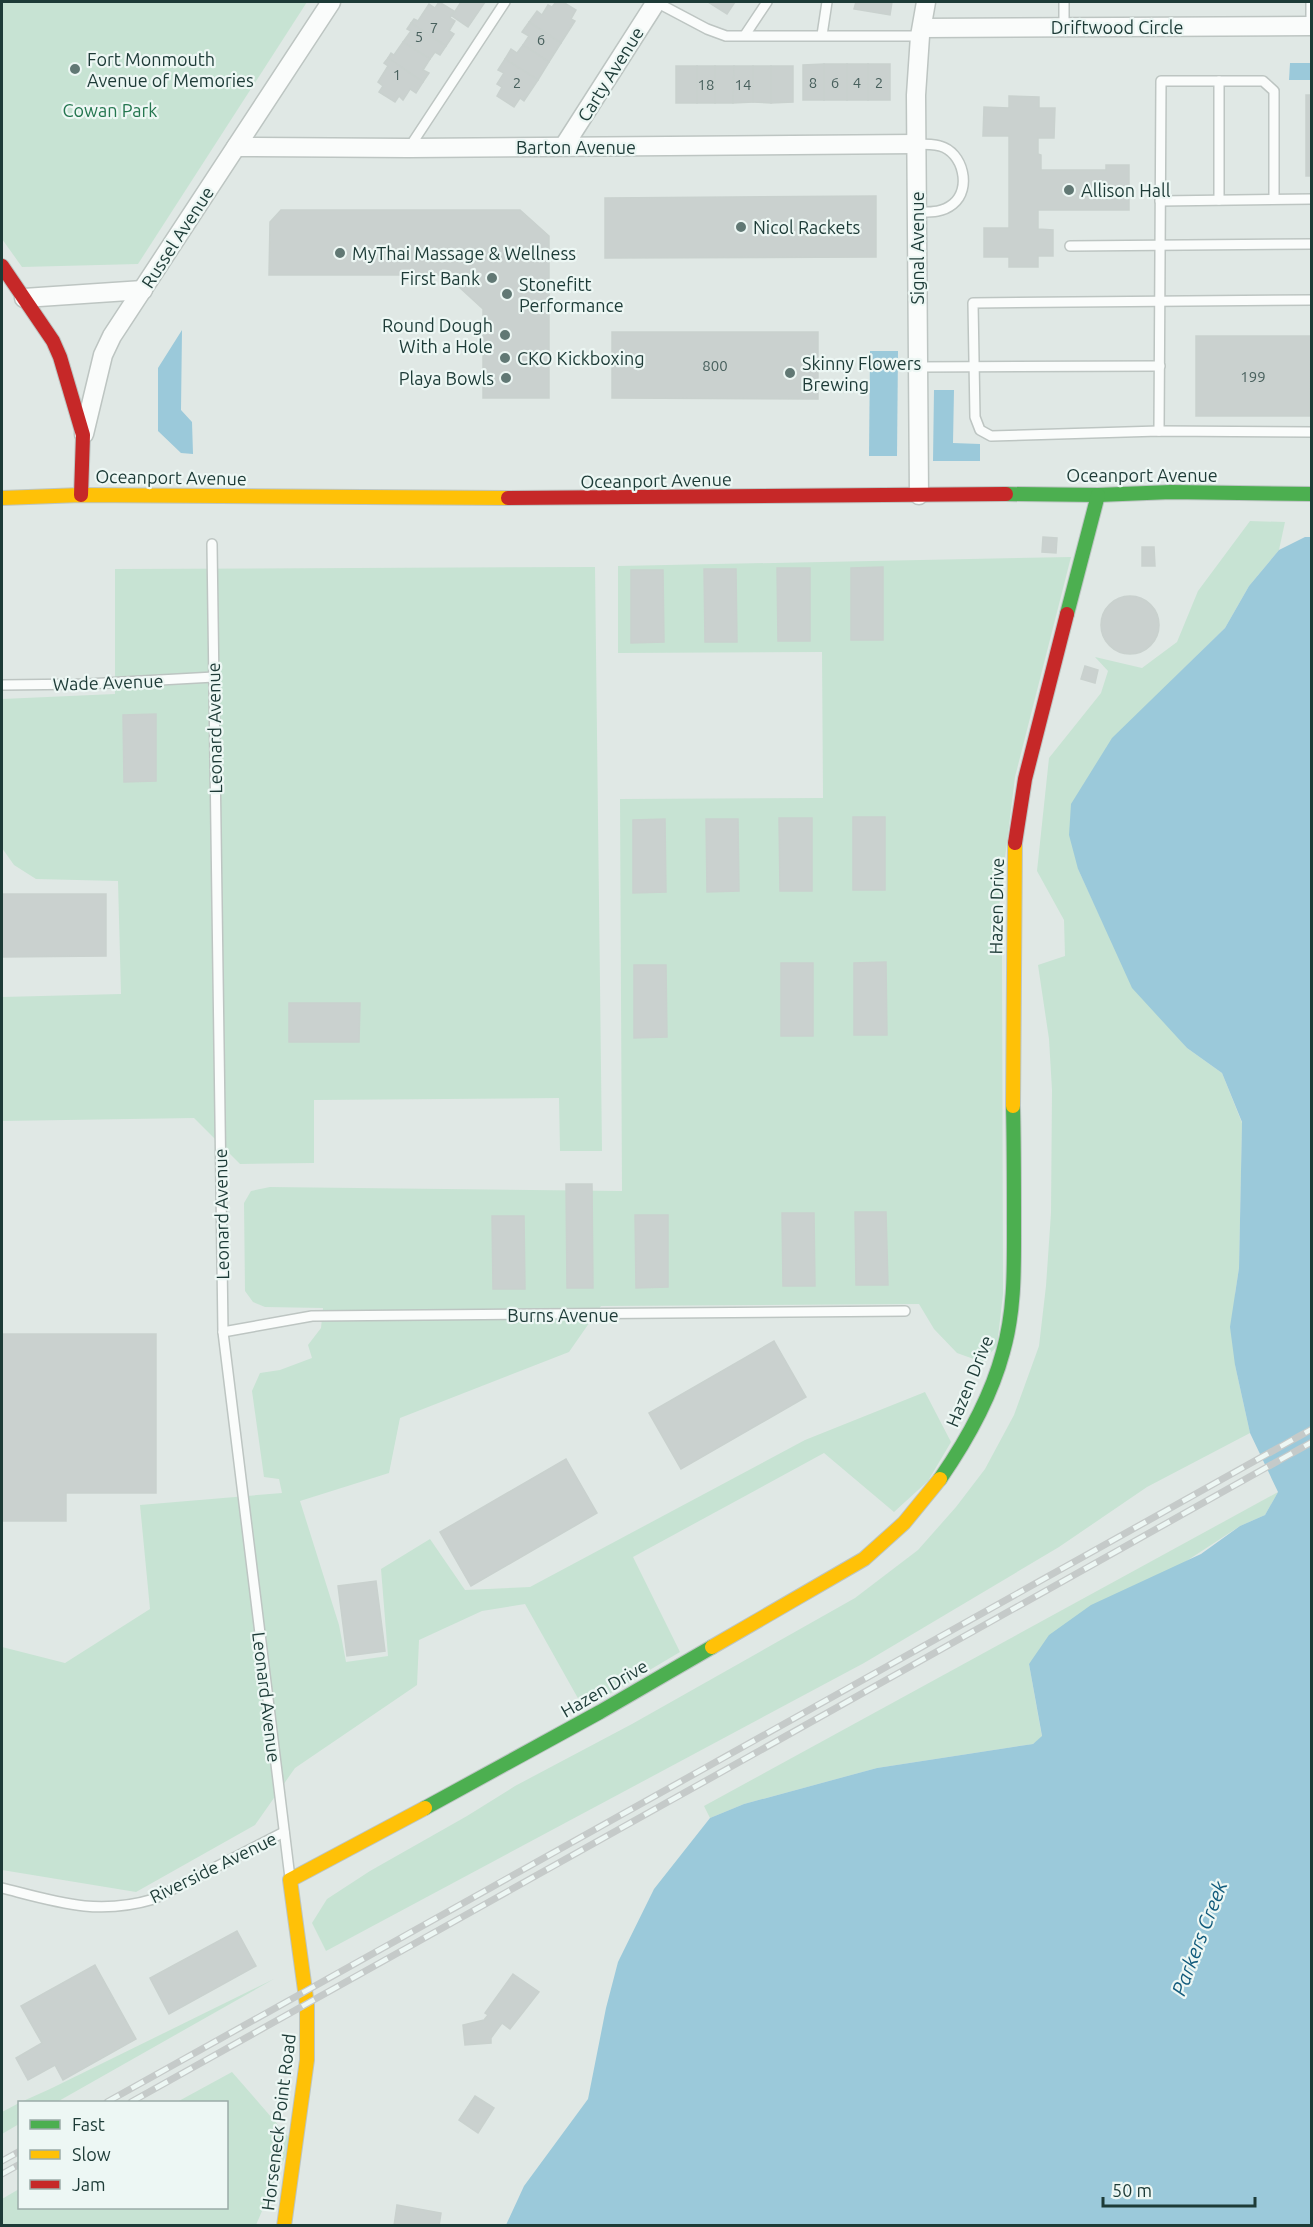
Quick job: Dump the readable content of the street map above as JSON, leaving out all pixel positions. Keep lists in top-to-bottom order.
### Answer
{
  "streets": {
    "street": [
      "Driftwood Circle",
      "Carty Avenue",
      "Barton Avenue",
      "Russel Avenue",
      "Signal Avenue",
      "Oceanport Avenue",
      "Hazen Drive",
      "Horseneck Point Road"
    ],
    "lane": [
      "Wade Avenue",
      "Leonard Avenue",
      "Burns Avenue",
      "Riverside Avenue"
    ]
  },
  "crossings": [
    ["Driftwood Circle", "Signal Avenue"],
    ["Carty Avenue", "Barton Avenue"],
    ["Barton Avenue", "Russel Avenue"],
    ["Barton Avenue", "Signal Avenue"],
    ["Russel Avenue", "Oceanport Avenue"],
    ["Signal Avenue", "Oceanport Avenue"],
    ["Oceanport Avenue", "Hazen Drive"],
    ["Wade Avenue", "Leonard Avenue"],
    ["Leonard Avenue", "Hazen Drive"],
    ["Leonard Avenue", "Burns Avenue"],
    ["Leonard Avenue", "Riverside Avenue"],
    ["Leonard Avenue", "Horseneck Point Road"],
    ["Hazen Drive", "Horseneck Point Road"]
  ],
  "water": ["Parkers Creek"],
  "parks": ["Cowan Park"],
  "places": [
    "Fort Monmouth Avenue of Memories",
    "Allison Hall",
    "Nicol Rackets",
    "MyThai Massage & Wellness",
    "First Bank",
    "Stonefitt Performance",
    "Round Dough With a Hole",
    "CKO Kickboxing",
    "Skinny Flowers Brewing",
    "Playa Bowls"
  ],
  "house_numbers": [
    "7",
    "5",
    "6",
    "1",
    "2",
    "8",
    "6",
    "4",
    "2",
    "18",
    "14",
    "800",
    "199"
  ],
  "legend": ["Fast", "Slow", "Jam"],
  "scale_bar": "50 m"
}
